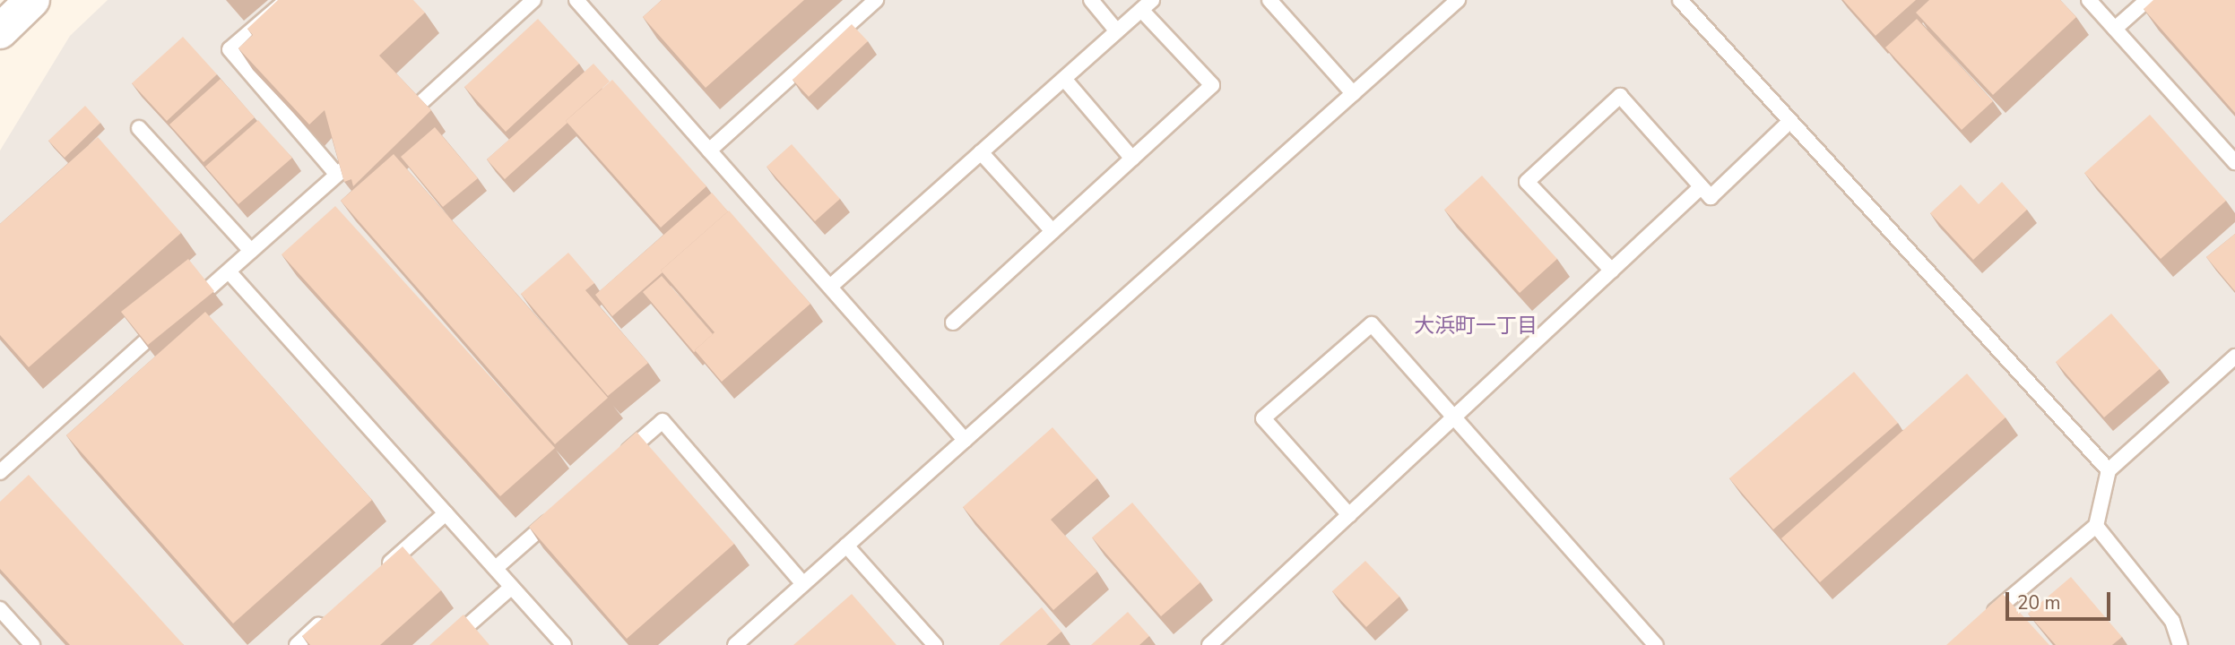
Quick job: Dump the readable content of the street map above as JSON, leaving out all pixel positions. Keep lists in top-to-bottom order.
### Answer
{
  "districts": ["大浜町一丁目"],
  "scale_bar": "20 m"
}
